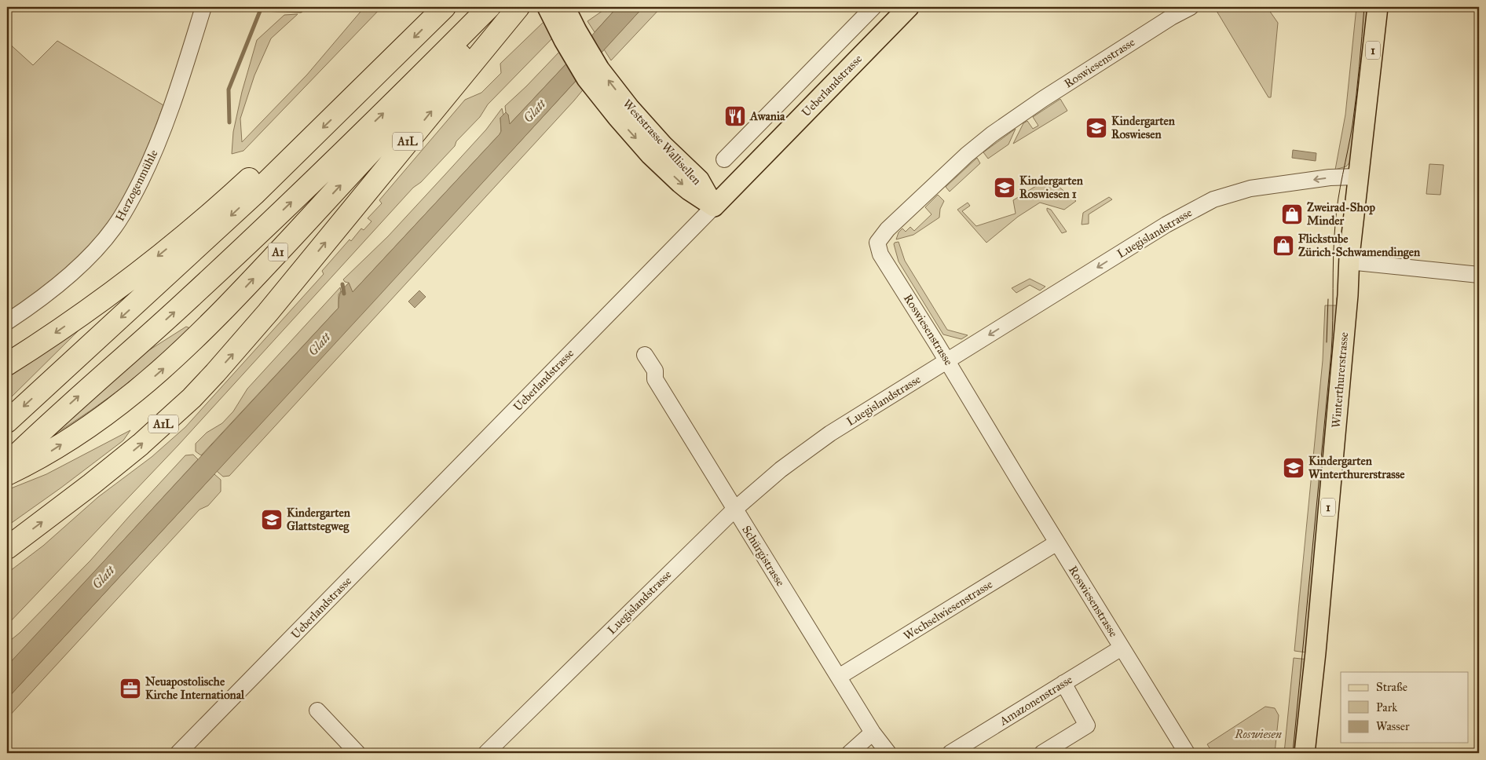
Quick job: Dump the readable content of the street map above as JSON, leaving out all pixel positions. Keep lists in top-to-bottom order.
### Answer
{
  "streets": {
    "highway": ["A1L", "A1"],
    "main road": [
      "1",
      "Ueberlandstrasse",
      "Weststrasse Wallisellen",
      "Winterthurerstrasse"
    ],
    "street": [
      "Roswiesenstrasse",
      "Herzogenmühle",
      "Luegislandstrasse",
      "Schürgistrasse",
      "Wechselwiesenstrasse",
      "Amazonenstrasse"
    ]
  },
  "crossings": [
    ["Roswiesenstrasse", "Luegislandstrasse"],
    ["Roswiesenstrasse", "Wechselwiesenstrasse"],
    ["Roswiesenstrasse", "Amazonenstrasse"],
    ["Ueberlandstrasse", "Weststrasse Wallisellen"],
    ["Luegislandstrasse", "Winterthurerstrasse"],
    ["Luegislandstrasse", "Schürgistrasse"],
    ["Schürgistrasse", "Wechselwiesenstrasse"]
  ],
  "one_way": ["Luegislandstrasse"],
  "water": ["Glatt"],
  "parks": ["Roswiesen"],
  "places": {
    "restaurant": ["Awania"],
    "school or university": [
      "Kindergarten Roswiesen",
      "Kindergarten Roswiesen 1",
      "Kindergarten Winterthurerstrasse",
      "Kindergarten Glattstegweg"
    ],
    "shop": ["Zweirad-Shop Minder", "Flickstube Zürich-Schwamendingen"],
    "office": ["Neuapostolische Kirche International"]
  },
  "legend": ["Straße", "Park", "Wasser"]
}
